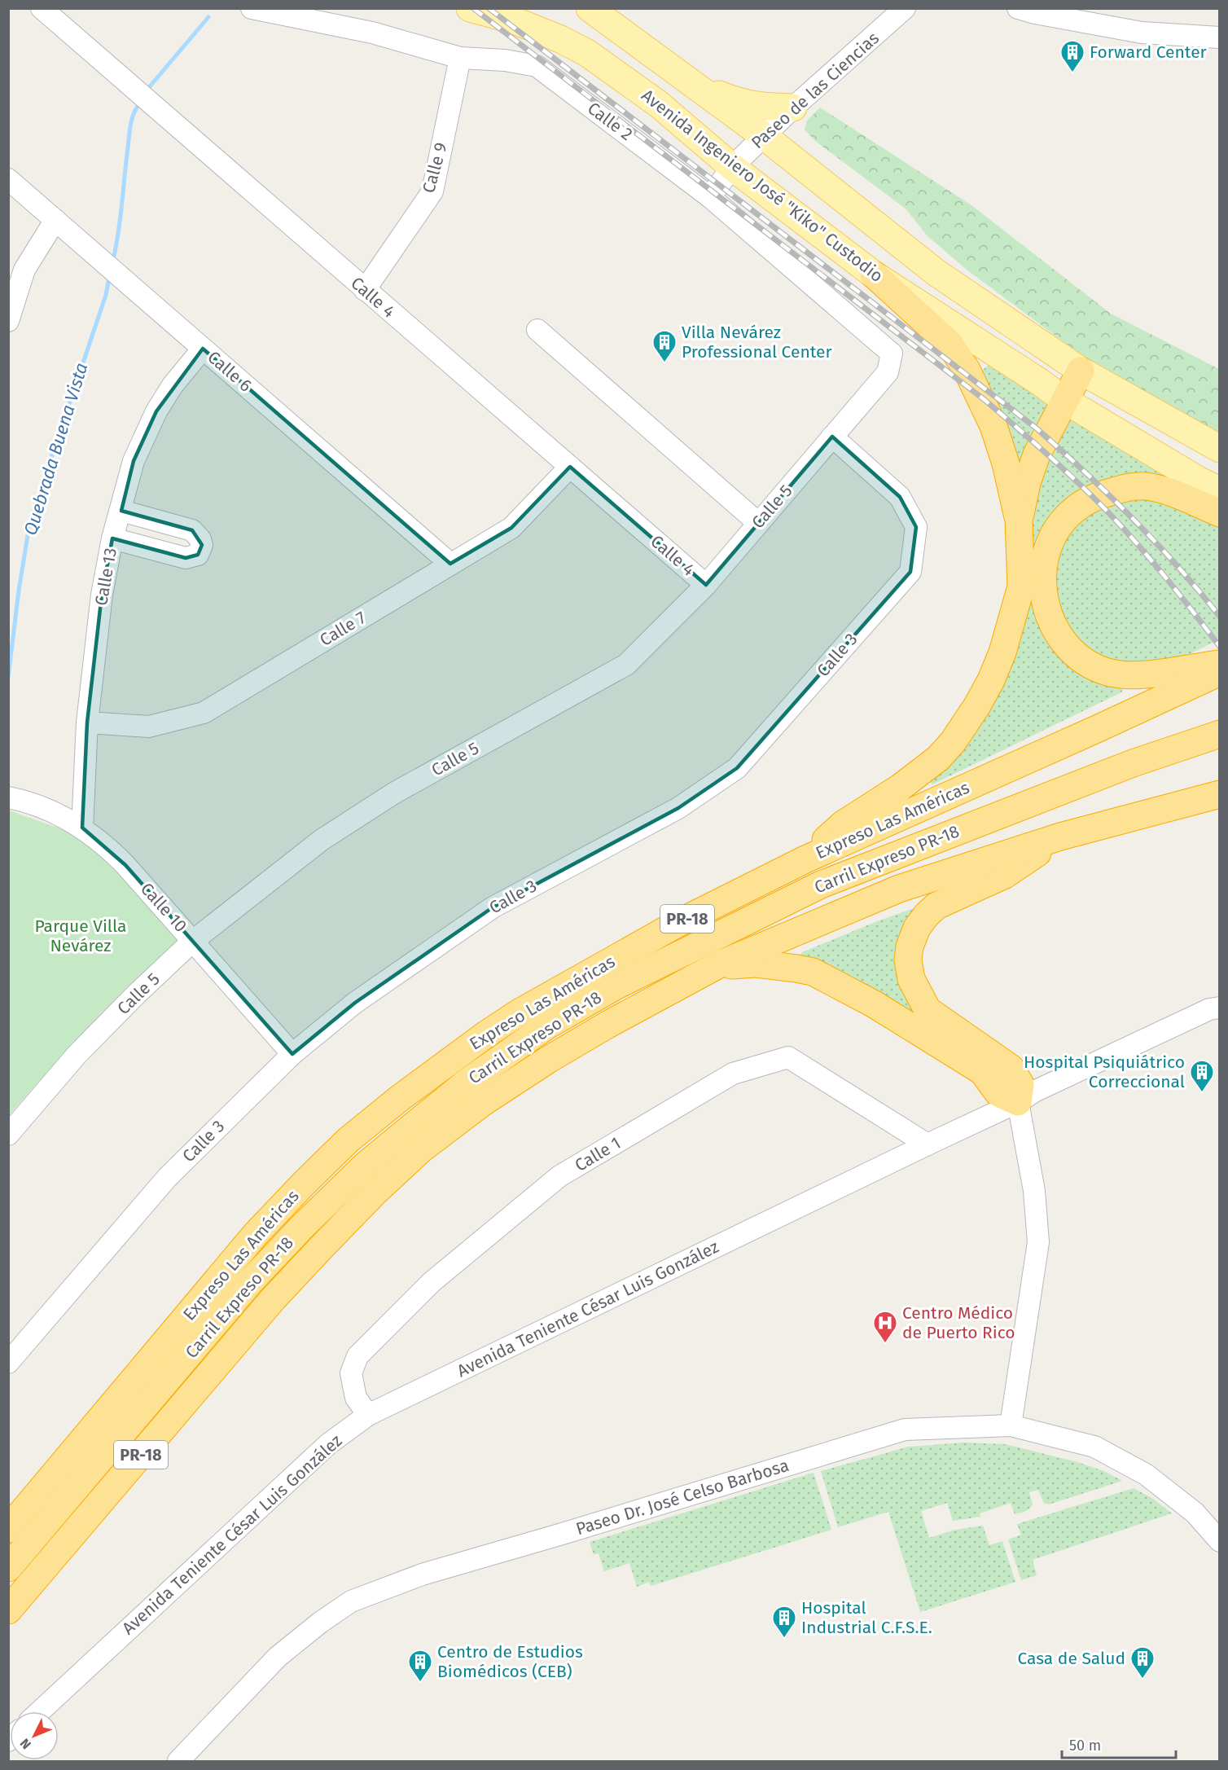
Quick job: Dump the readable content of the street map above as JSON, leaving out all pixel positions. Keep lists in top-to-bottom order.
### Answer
{
  "streets": {
    "highway": ["Expreso Las Américas", "Carril Expreso PR-18", "PR-18"],
    "main road": ["Avenida Ingeniero José \"Kiko\" Custodio"],
    "street": [
      "Paseo de las Ciencias",
      "Calle 2",
      "Calle 9",
      "Calle 4",
      "Calle 6",
      "Calle 5",
      "Calle 13",
      "Calle 7",
      "Calle 3",
      "Calle 10",
      "Calle 1",
      "Avenida Teniente César Luis González",
      "Paseo Dr. José Celso Barbosa"
    ]
  },
  "crossings": [
    ["Paseo de las Ciencias", "Calle 2"],
    ["Paseo de las Ciencias", "Avenida Ingeniero José \"Kiko\" Custodio"],
    ["Calle 2", "Calle 9"],
    ["Calle 2", "Calle 5"],
    ["Calle 9", "Calle 4"],
    ["Calle 4", "Calle 5"],
    ["Calle 4", "Calle 7"],
    ["Calle 6", "Calle 13"],
    ["Calle 6", "Calle 7"],
    ["Calle 5", "Calle 3"],
    ["Calle 5", "Calle 10"],
    ["Calle 13", "Calle 7"],
    ["Calle 13", "Calle 10"],
    ["Calle 3", "Calle 10"],
    ["Calle 1", "Avenida Teniente César Luis González"]
  ],
  "water": ["Quebrada Buena Vista"],
  "parks": ["Parque Villa Nevárez"],
  "places": {
    "building": [
      "Forward Center",
      "Villa Nevárez Professional Center",
      "Hospital Psiquiátrico Correccional",
      "Hospital Industrial C.F.S.E.",
      "Casa de Salud",
      "Centro de Estudios Biomédicos (CEB)"
    ],
    "hospital": ["Centro Médico de Puerto Rico"]
  },
  "scale_bar": "50 m",
  "north": "bottom left"
}
